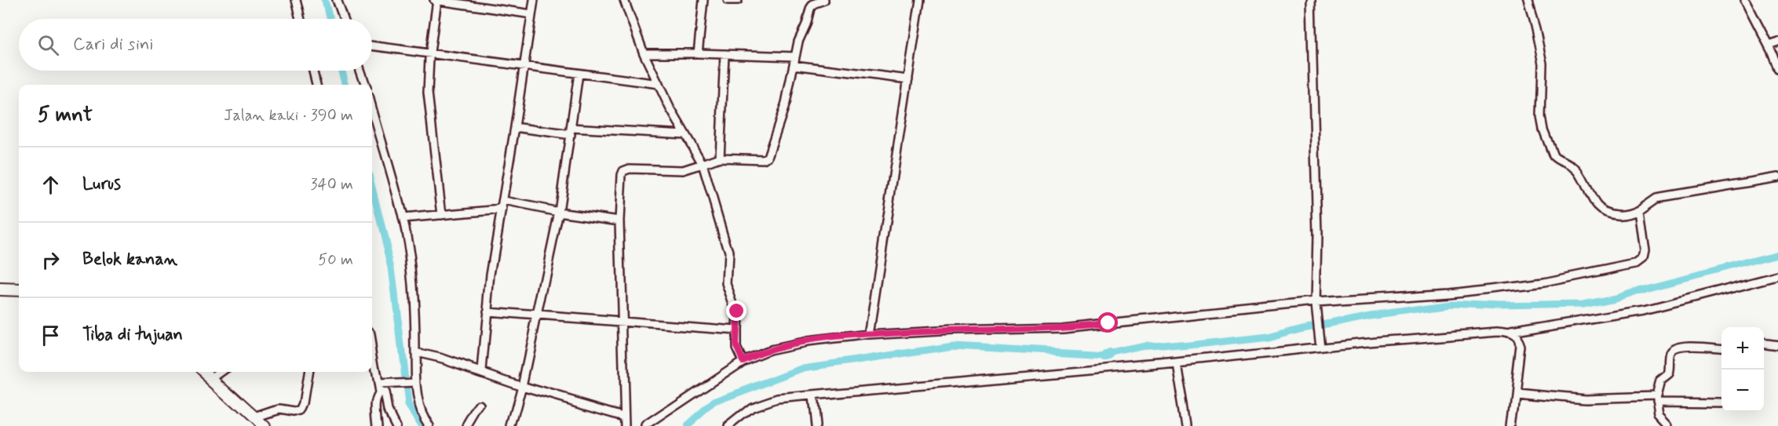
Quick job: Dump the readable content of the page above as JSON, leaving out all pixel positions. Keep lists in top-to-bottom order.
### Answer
{
  "page": {
    "search": "Cari di sini",
    "heading": ["5 mnt", "Jalan kaki · 390 m"],
    "list": [
      ["Lurus", "340 m"],
      ["Belok kanan", "50 m"],
      "Tiba di tujuan"
    ],
    "map_buttons": ["+", "−"]
  }
}
